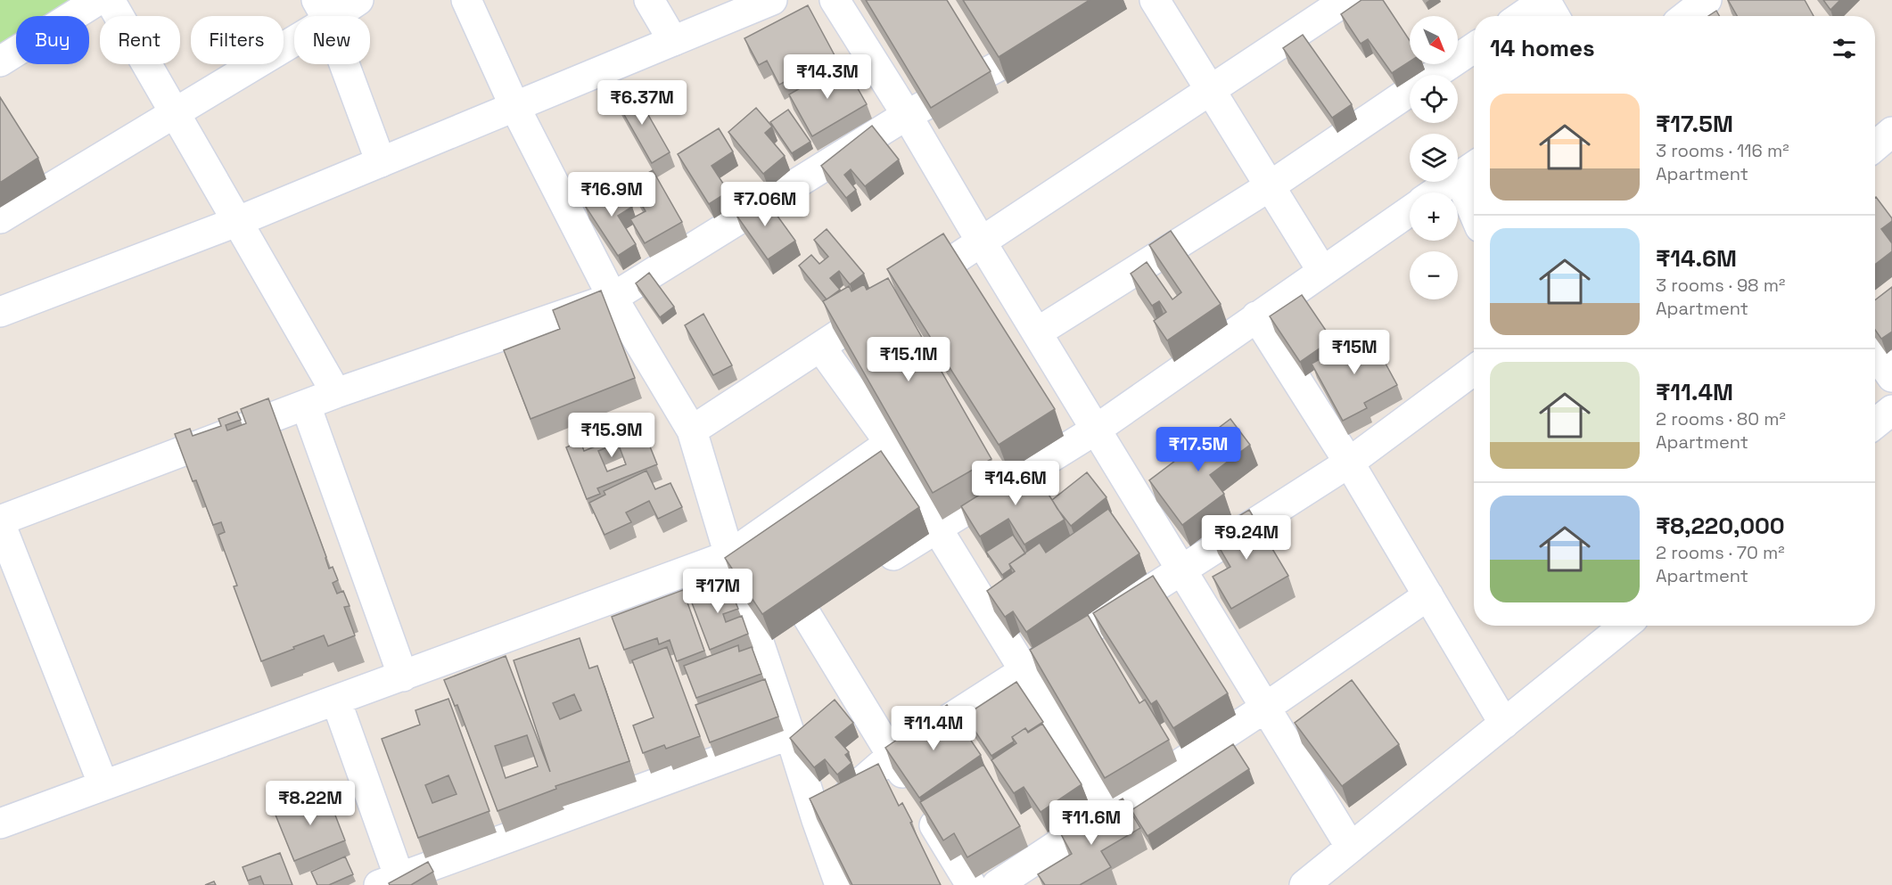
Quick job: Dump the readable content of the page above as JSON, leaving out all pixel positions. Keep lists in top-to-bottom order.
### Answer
{
  "north": "bottom right",
  "page": {
    "map_buttons": ["+", "−"],
    "chip": [
      "Buy",
      "Rent",
      "Filters",
      "New"
    ],
    "heading": "14 homes",
    "price": [
      "₹14.3M",
      "₹6.37M",
      "₹16.9M",
      "₹7.06M",
      "₹15M",
      "₹15.1M",
      "₹15.9M",
      "₹17.5M",
      "₹14.6M",
      "₹9.24M",
      "₹17M",
      "₹11.4M",
      "₹8.22M",
      "₹11.6M"
    ],
    "list": [
      {
        "name": "₹17.5M",
        "note": "3 rooms · 116 m² · Apartment"
      },
      {
        "name": "₹14.6M",
        "note": "3 rooms · 98 m² · Apartment"
      },
      {
        "name": "₹11.4M",
        "note": "2 rooms · 80 m² · Apartment"
      },
      {
        "name": "₹8,220,000",
        "note": "2 rooms · 70 m² · Apartment"
      }
    ]
  }
}
